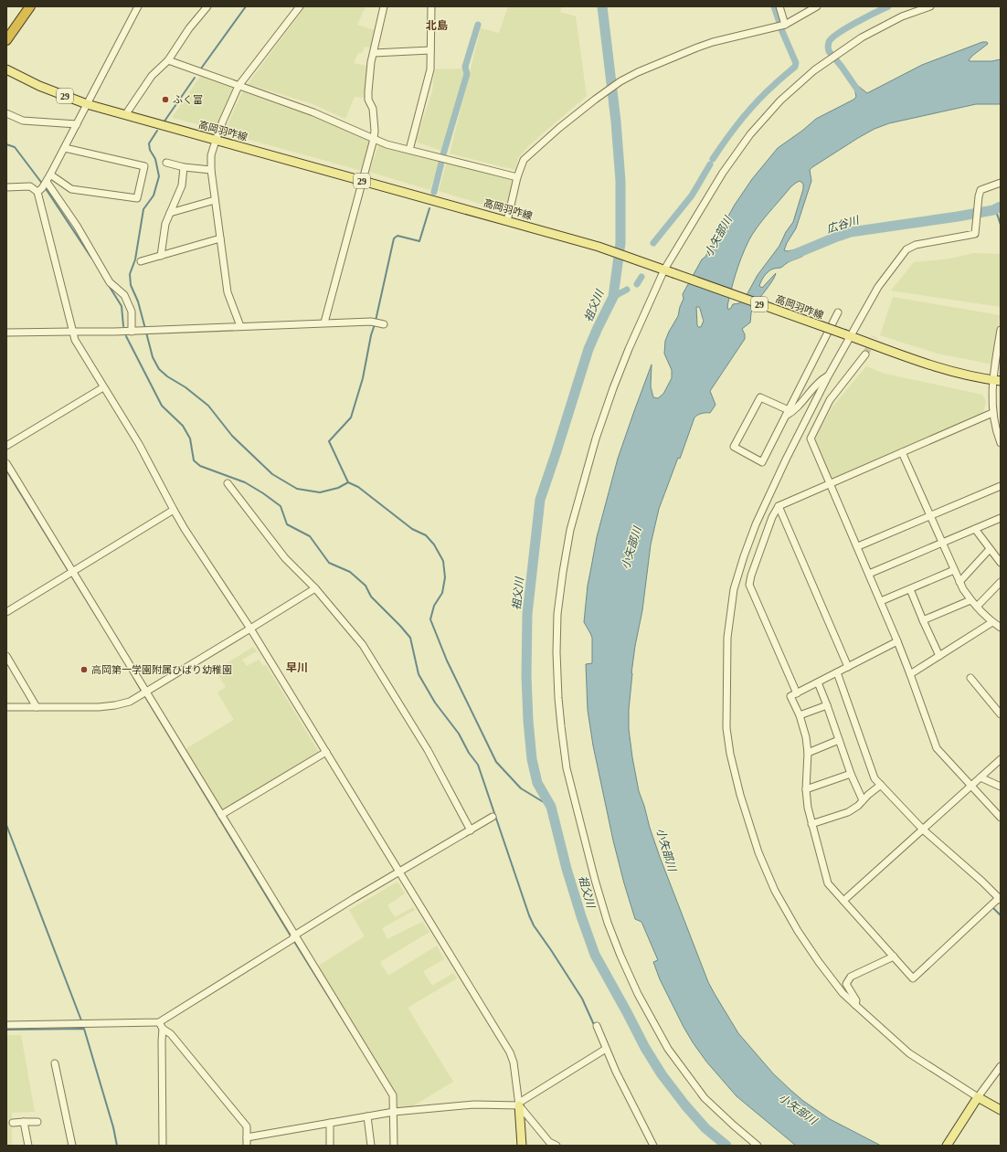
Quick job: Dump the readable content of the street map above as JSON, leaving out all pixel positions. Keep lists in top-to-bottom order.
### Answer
{
  "streets": {
    "main road": ["29", "高岡羽咋線"]
  },
  "districts": ["北島", "早川"],
  "water": ["広谷川", "小矢部川", "祖父川"],
  "places": ["ふく富", "高岡第一学園附属ひばり幼稚園"]
}
